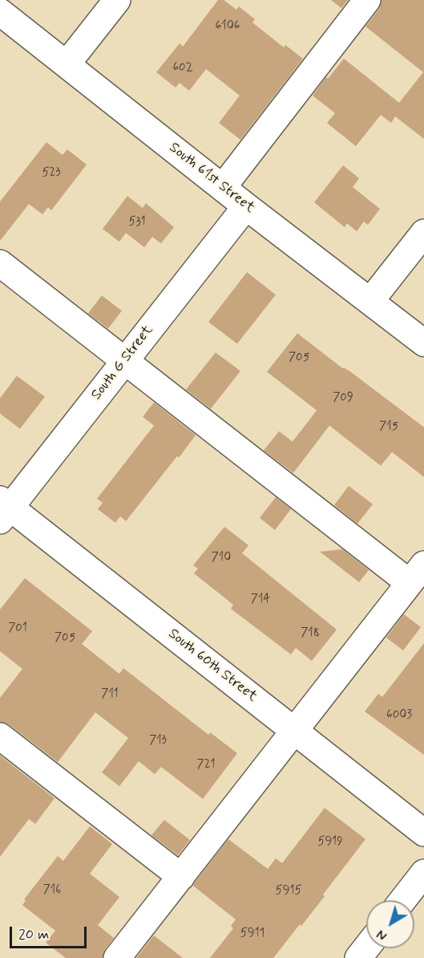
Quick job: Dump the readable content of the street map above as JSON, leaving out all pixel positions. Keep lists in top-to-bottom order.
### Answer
{
  "streets": {
    "street": ["South 61st Street", "South G Street", "South 60th Street"]
  },
  "crossings": [
    ["South 61st Street", "South G Street"],
    ["South G Street", "South 60th Street"]
  ],
  "house_numbers": [
    "6106",
    "602",
    "523",
    "531",
    "705",
    "709",
    "715",
    "710",
    "714",
    "701",
    "718",
    "705",
    "711",
    "6003",
    "713",
    "721",
    "5919",
    "716",
    "5915",
    "5911"
  ],
  "scale_bar": "20 m",
  "north": "bottom left"
}
